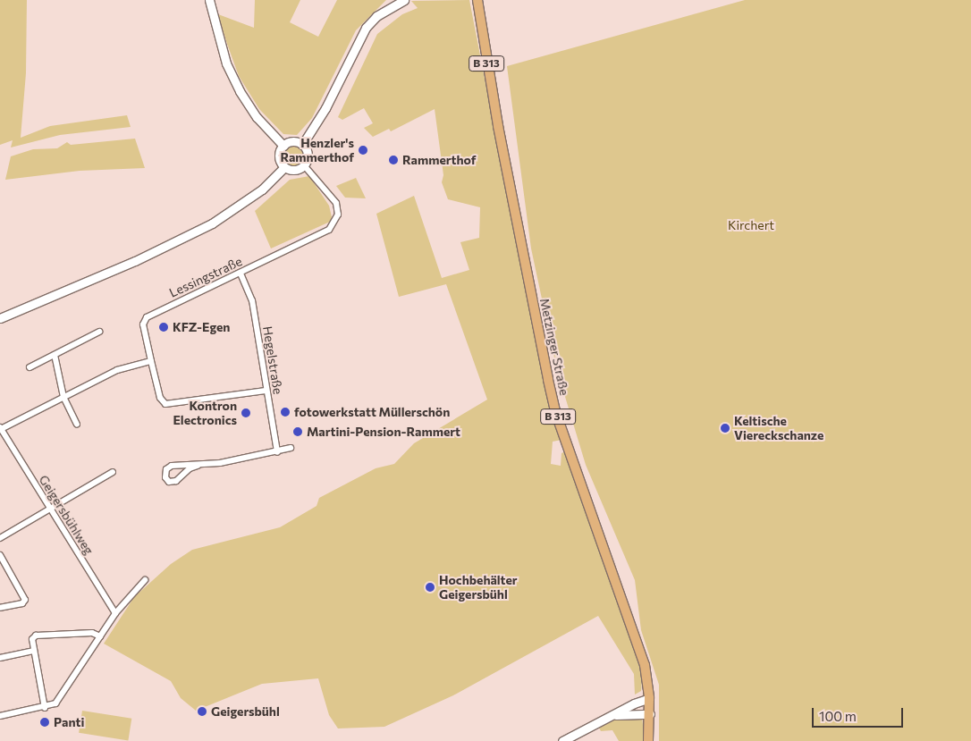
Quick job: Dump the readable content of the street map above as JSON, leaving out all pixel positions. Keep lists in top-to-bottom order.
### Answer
{
  "streets": {
    "main road": ["B 313", "Metzinger Straße"],
    "street": ["Lessingstraße", "Hegelstraße", "Geigersbühlweg"]
  },
  "crossings": [
    ["Lessingstraße", "Hegelstraße"]
  ],
  "parks": ["Kirchert"],
  "places": [
    "Henzler's Rammerthof",
    "Rammerthof",
    "KFZ-Egen",
    "fotowerkstatt Müllerschön",
    "Kontron Electronics",
    "Keltische Viereckschanze",
    "Martini-Pension-Rammert",
    "Hochbehälter Geigersbühl",
    "Geigersbühl",
    "Panti"
  ],
  "scale_bar": "100 m"
}
